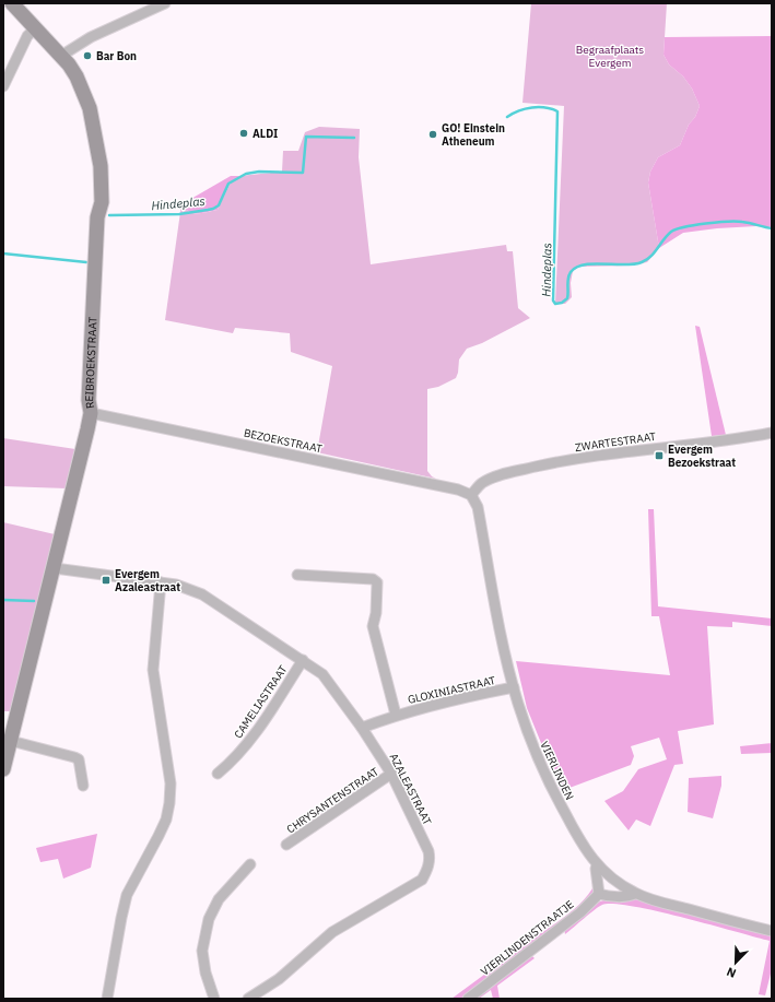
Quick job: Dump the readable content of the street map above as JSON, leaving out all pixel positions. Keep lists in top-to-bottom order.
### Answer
{
  "streets": {
    "street": [
      "REIBROEKSTRAAT",
      "BEZOEKSTRAAT",
      "ZWARTESTRAAT",
      "GLOXINIASTRAAT",
      "CAMELIASTRAAT",
      "VIERLINDEN",
      "AZALEASTRAAT",
      "CHRYSANTENSTRAAT",
      "VIERLINDENSTRAATJE"
    ]
  },
  "crossings": [
    ["REIBROEKSTRAAT", "BEZOEKSTRAAT"],
    ["REIBROEKSTRAAT", "AZALEASTRAAT"],
    ["BEZOEKSTRAAT", "ZWARTESTRAAT"],
    ["BEZOEKSTRAAT", "VIERLINDEN"],
    ["ZWARTESTRAAT", "VIERLINDEN"],
    ["GLOXINIASTRAAT", "VIERLINDEN"],
    ["GLOXINIASTRAAT", "AZALEASTRAAT"],
    ["CAMELIASTRAAT", "AZALEASTRAAT"],
    ["AZALEASTRAAT", "CHRYSANTENSTRAAT"]
  ],
  "water": ["Hindeplas"],
  "parks": ["Begraafplaats Evergem"],
  "places": {
    "other": ["Bar Bon", "ALDI", "GO! Einstein Atheneum"],
    "transit": ["Evergem Bezoekstraat", "Evergem Azaleastraat"]
  },
  "north": "bottom left"
}
